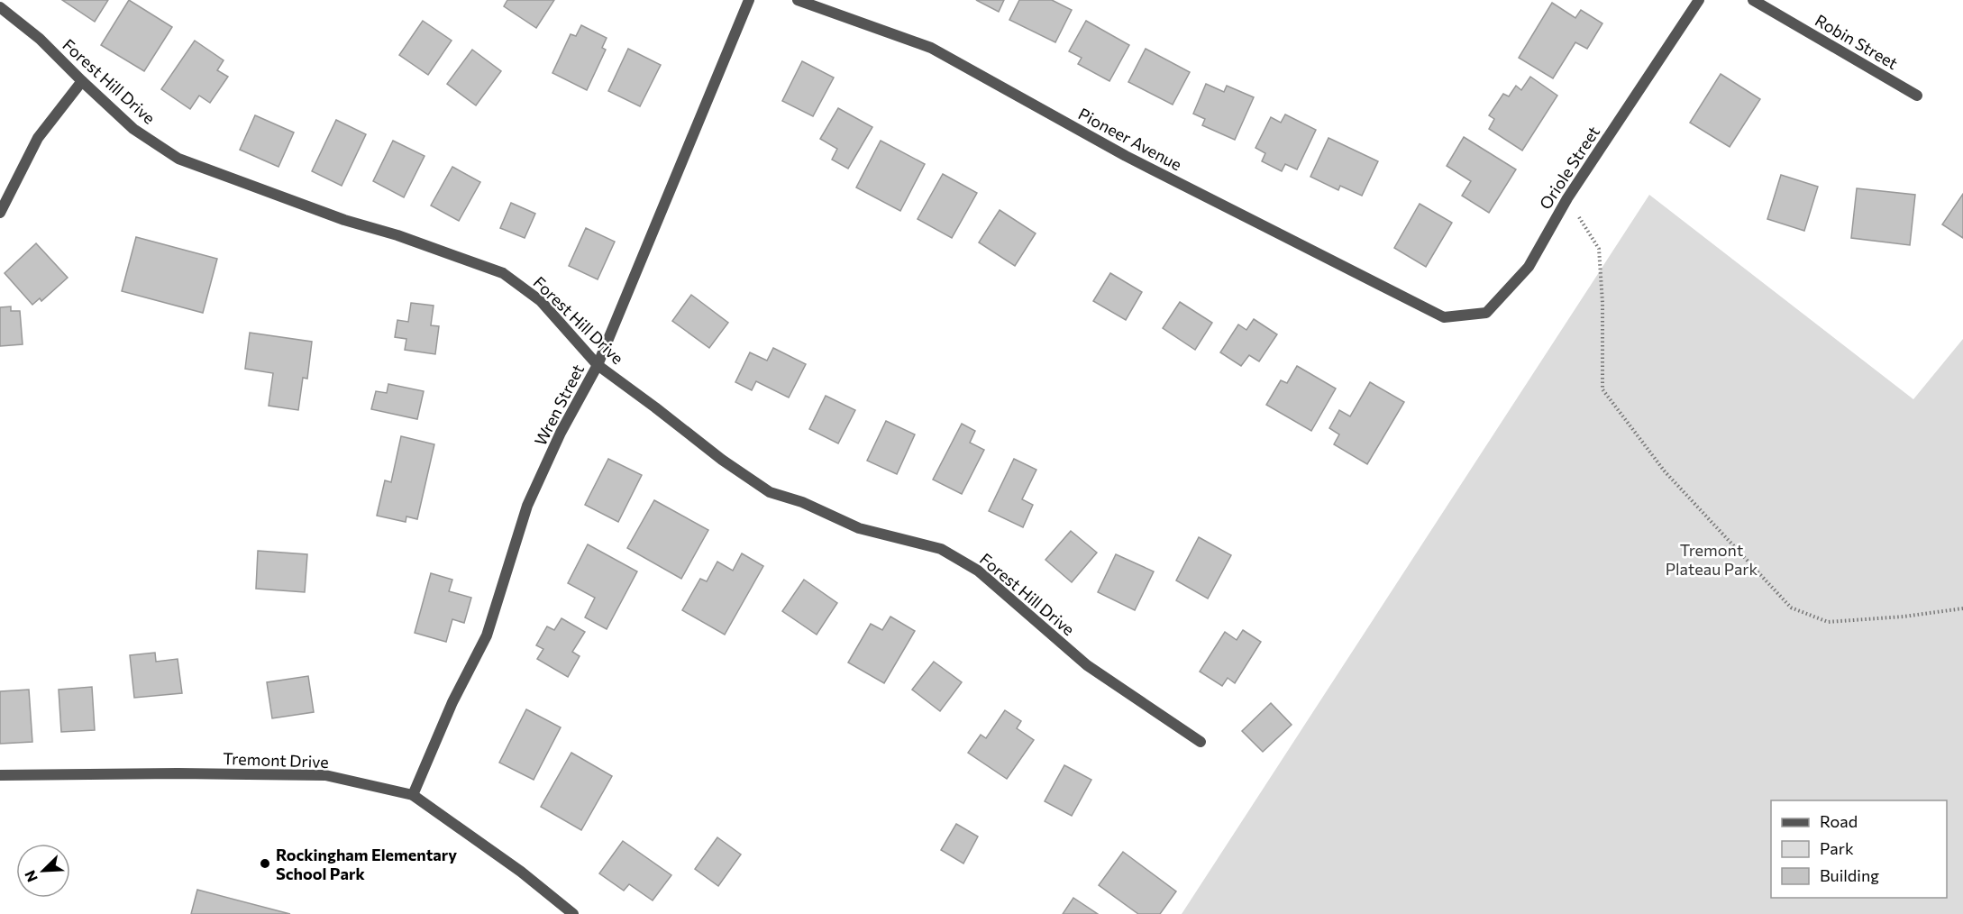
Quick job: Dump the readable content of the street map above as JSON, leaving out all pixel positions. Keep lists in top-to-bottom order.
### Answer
{
  "streets": {
    "street": [
      "Robin Street",
      "Forest Hill Drive",
      "Pioneer Avenue",
      "Oriole Street",
      "Wren Street",
      "Tremont Drive"
    ]
  },
  "crossings": [
    ["Forest Hill Drive", "Wren Street"],
    ["Pioneer Avenue", "Oriole Street"],
    ["Wren Street", "Tremont Drive"]
  ],
  "parks": ["Tremont Plateau Park"],
  "places": ["Rockingham Elementary School Park"],
  "legend": ["Road", "Park", "Building"],
  "north": "bottom left"
}
